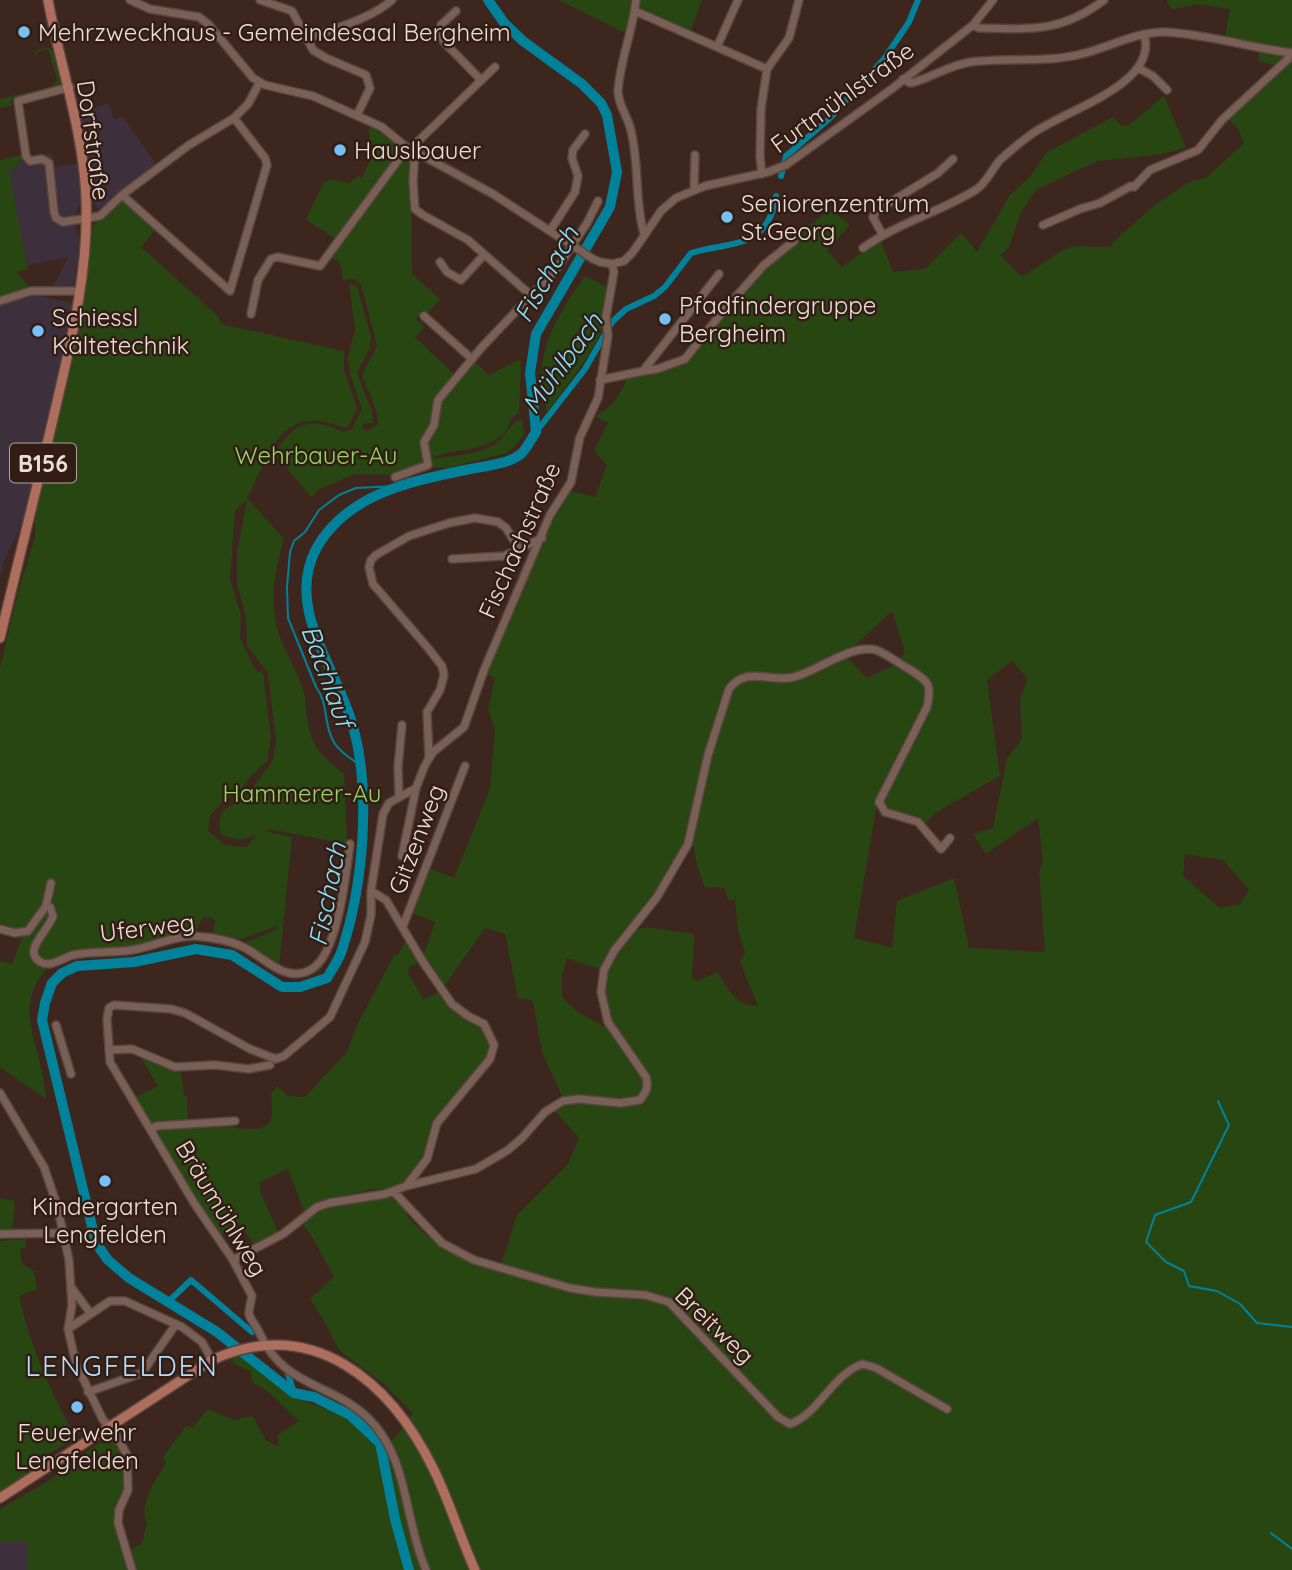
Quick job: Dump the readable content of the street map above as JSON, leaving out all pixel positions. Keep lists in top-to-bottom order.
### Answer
{
  "streets": {
    "main road": ["Dorfstraße", "B156"],
    "street": [
      "Furtmühlstraße",
      "Fischachstraße",
      "Gitzenweg",
      "Uferweg",
      "Bräumühlweg",
      "Breitweg"
    ]
  },
  "crossings": [
    ["Furtmühlstraße", "Fischachstraße"],
    ["Dorfstraße", "B156"],
    ["Gitzenweg", "Bräumühlweg"]
  ],
  "districts": ["LENGFELDEN"],
  "water": ["Fischach", "Mühlbach", "Bachlauf"],
  "parks": ["Wehrbauer-Au", "Hammerer-Au"],
  "places": [
    "Mehrzweckhaus - Gemeindesaal Bergheim",
    "Hauslbauer",
    "Seniorenzentrum St.Georg",
    "Pfadfindergruppe Bergheim",
    "Schiessl Kältetechnik",
    "Kindergarten Lengfelden",
    "Feuerwehr Lengfelden"
  ]
}
